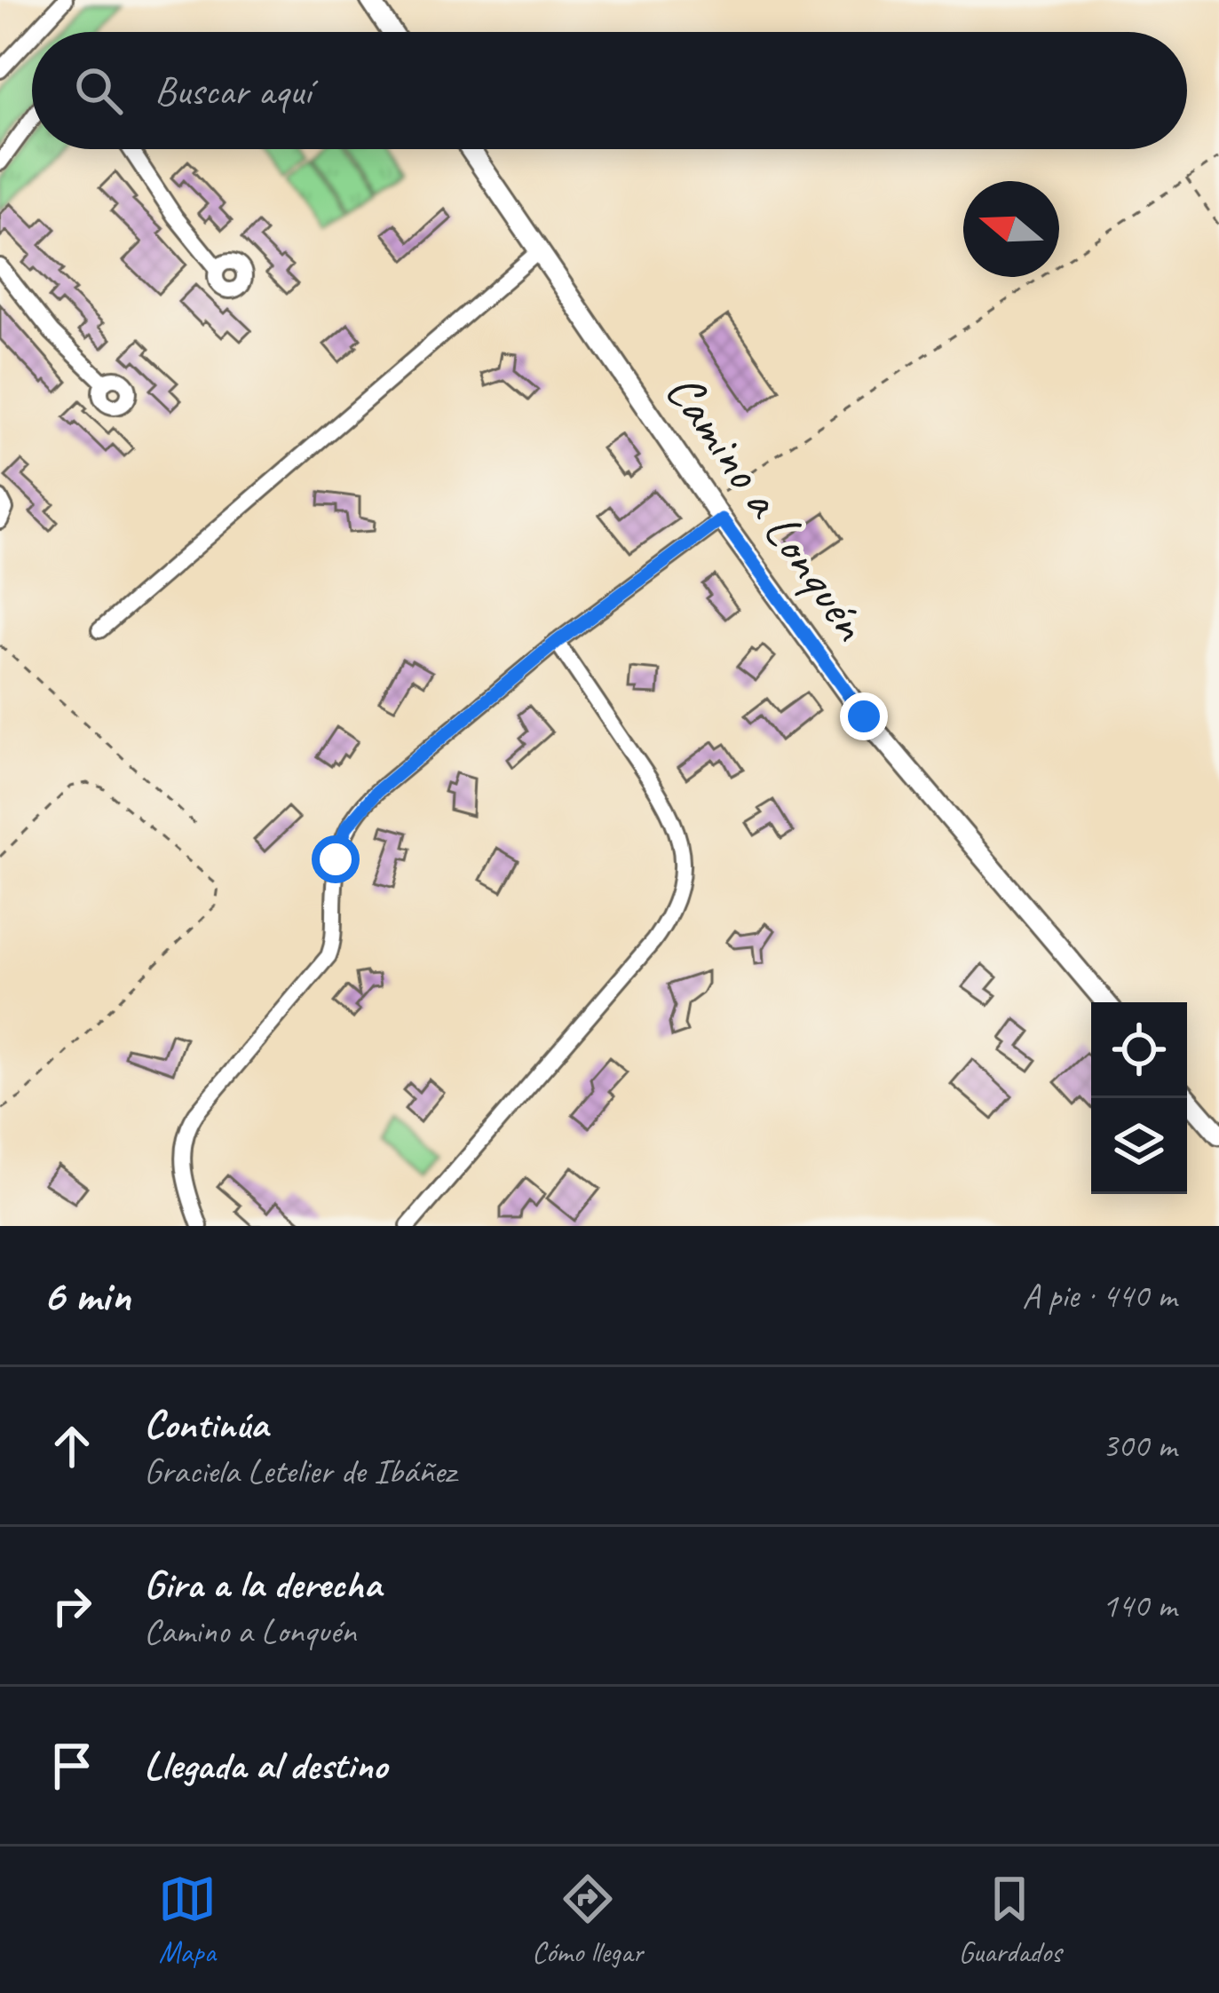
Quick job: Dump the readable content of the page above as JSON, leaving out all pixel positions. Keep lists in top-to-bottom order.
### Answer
{
  "streets": {
    "main road": ["Camino a Lonquén"]
  },
  "north": "left",
  "page": {
    "search": "Buscar aquí",
    "heading": ["6 min", "A pie · 440 m"],
    "list": [
      ["Continúa", "Graciela Letelier de Ibáñez", "300 m"],
      ["Gira a la derecha", "Camino a Lonquén", "140 m"],
      "Llegada al destino"
    ],
    "nav": ["Mapa", "Cómo llegar", "Guardados"]
  }
}
